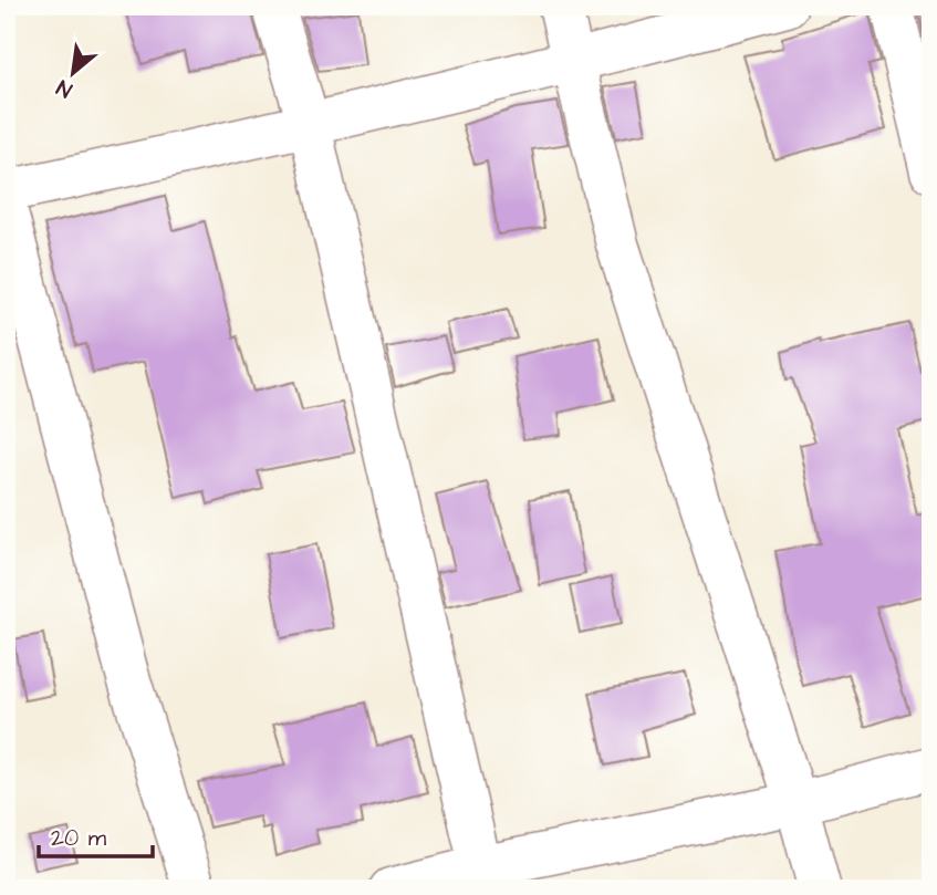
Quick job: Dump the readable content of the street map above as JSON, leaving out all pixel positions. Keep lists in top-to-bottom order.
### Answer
{
  "scale_bar": "20 m",
  "north": "bottom left"
}
